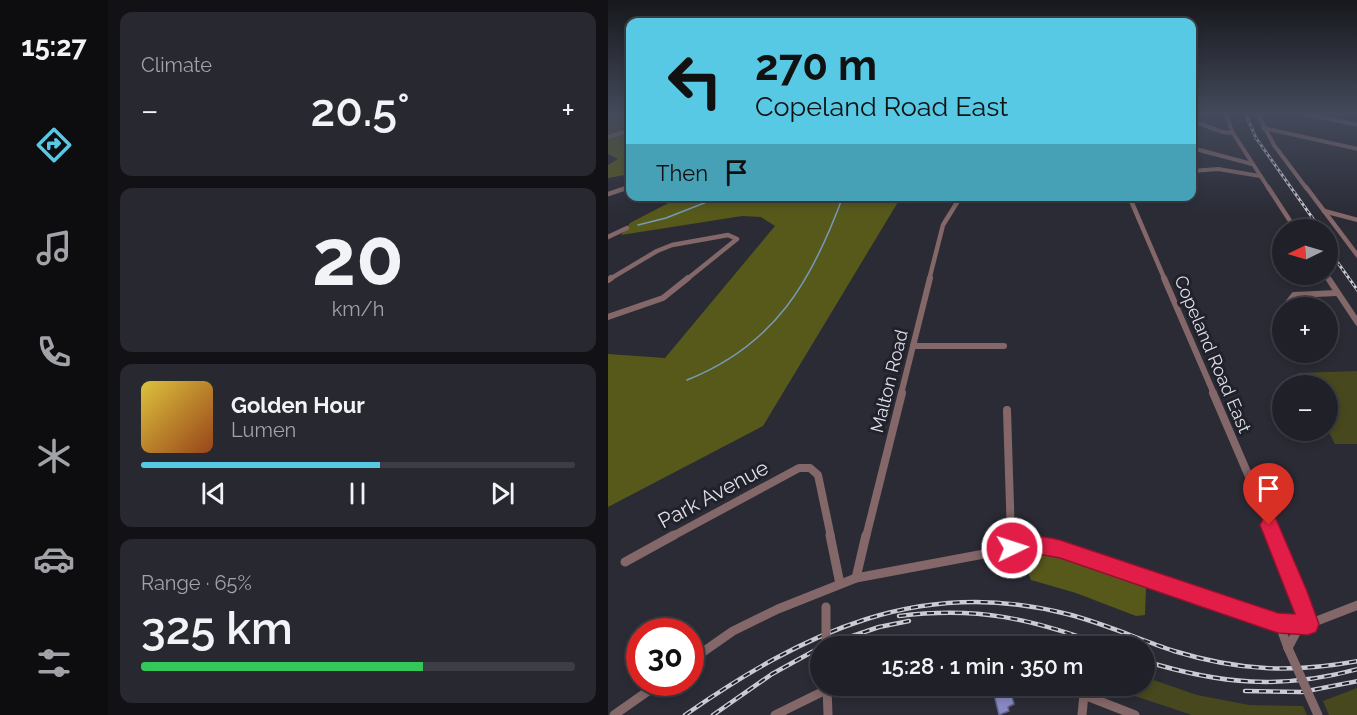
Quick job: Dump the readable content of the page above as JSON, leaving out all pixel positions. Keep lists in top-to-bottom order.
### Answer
{
  "streets": {
    "street": ["Copeland Road East", "Malton Road", "Park Avenue"]
  },
  "north": "left",
  "page": {
    "tabs": "15:27",
    "tile": [
      "Climate",
      ["20", "km/h"],
      ["Range · 65%", "325 km"]
    ],
    "turn": ["270 m", "Copeland Road East"],
    "heat": ["−", "20.5°", "+"],
    "then": "Then",
    "map_buttons": ["+", "−"],
    "song": ["Golden Hour", "Lumen"],
    "limit": "30",
    "trip": "15:28 · 1 min · 350 m"
  }
}
